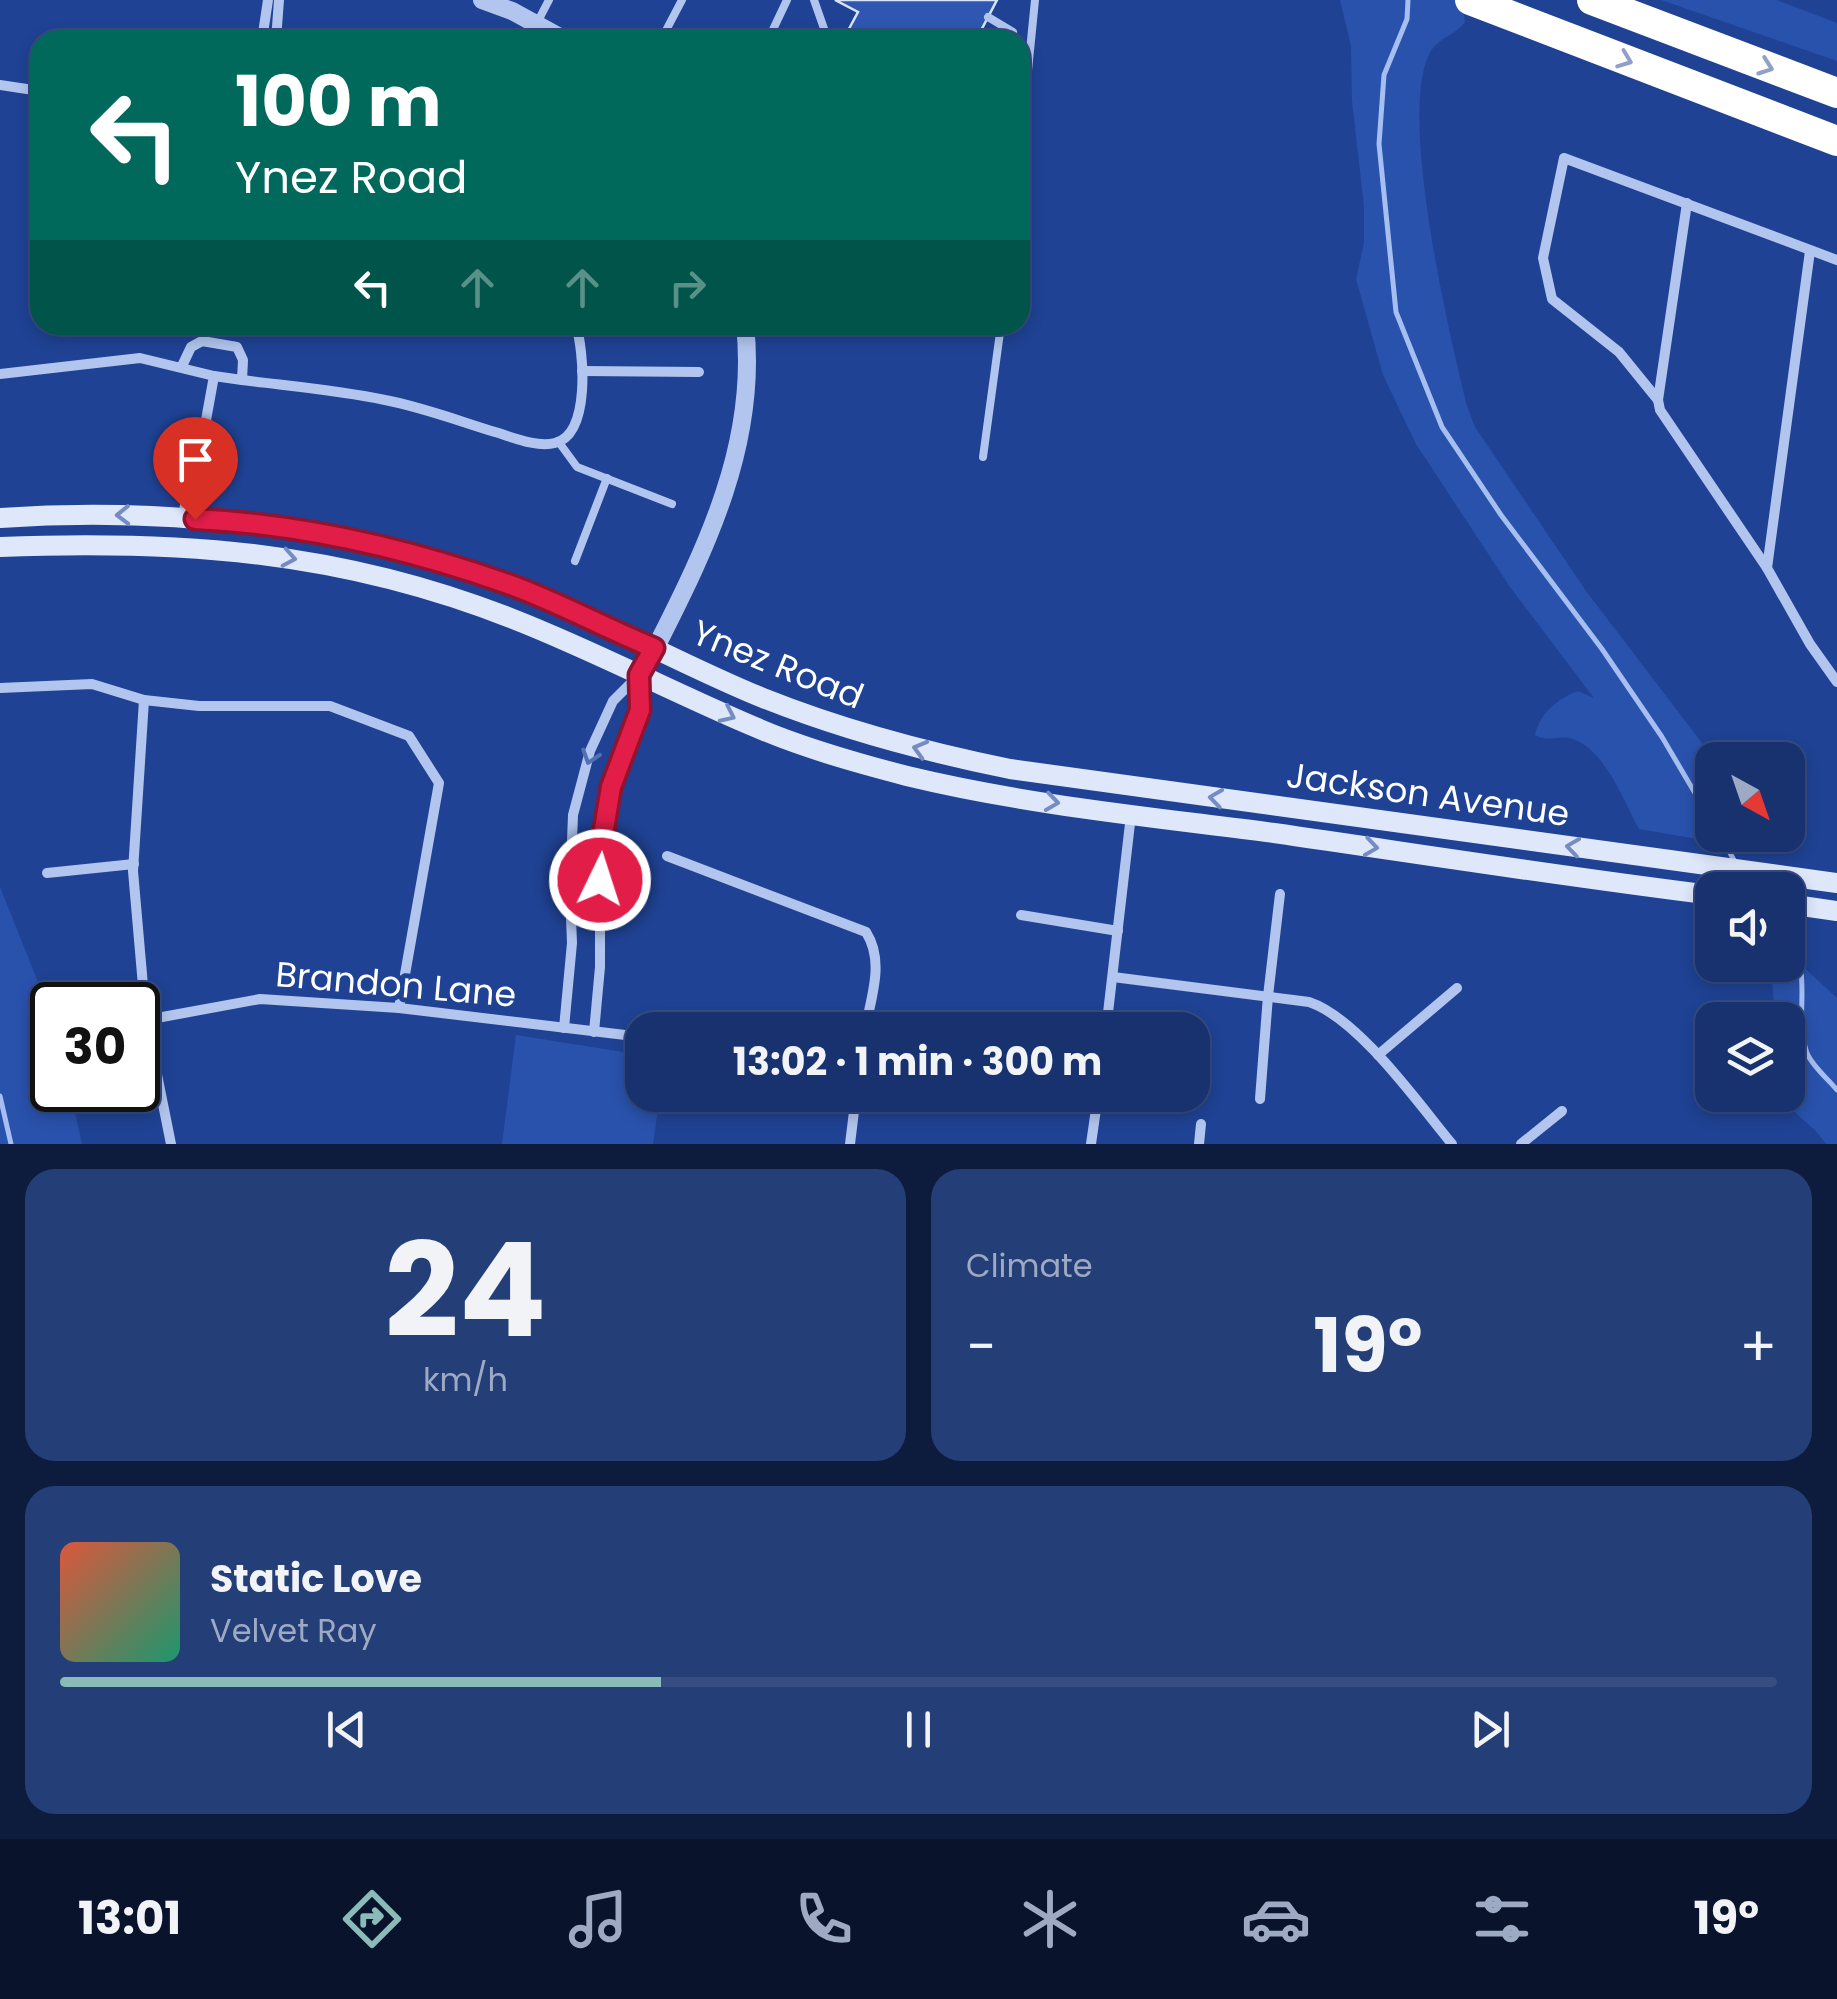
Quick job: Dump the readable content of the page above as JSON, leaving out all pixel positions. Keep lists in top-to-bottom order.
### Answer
{
  "streets": {
    "main road": ["Ynez Road", "Jackson Avenue"],
    "street": ["Brandon Lane"]
  },
  "crossings": [
    ["Ynez Road", "Jackson Avenue"]
  ],
  "north": "bottom right",
  "page": {
    "turn": ["100 m", "Ynez Road"],
    "limit": "30",
    "trip": "13:02 · 1 min · 300 m",
    "tile": [
      ["24", "km/h"],
      "Climate"
    ],
    "heat": ["−", "19°", "+"],
    "song": ["Static Love", "Velvet Ray"],
    "tabs": ["13:01", "19°"]
  }
}
